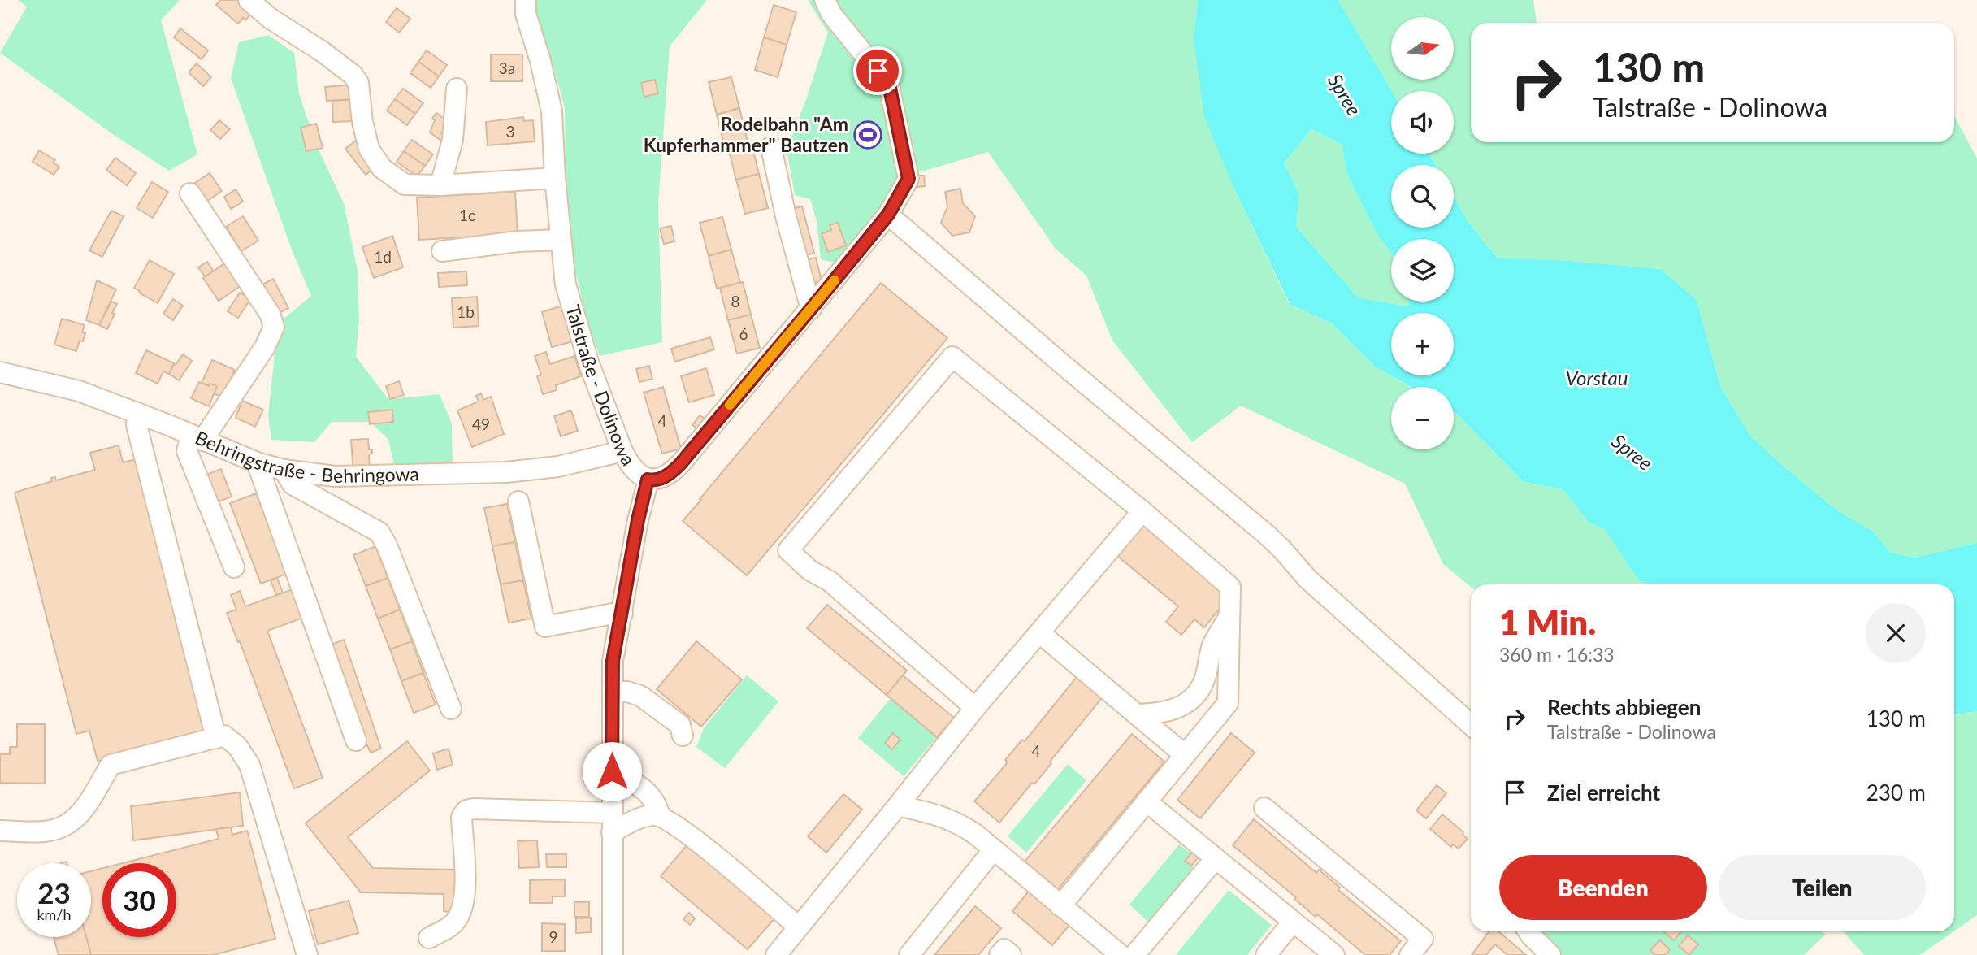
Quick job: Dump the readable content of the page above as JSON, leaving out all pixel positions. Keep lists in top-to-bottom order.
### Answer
{
  "streets": {
    "street": ["Talstraße - Dolinowa", "Behringstraße - Behringowa"]
  },
  "crossings": [
    ["Talstraße - Dolinowa", "Behringstraße - Behringowa"]
  ],
  "water": ["Spree", "Vorstau"],
  "places": {
    "sports": ["Rodelbahn \"Am Kupferhammer\" Bautzen"]
  },
  "house_numbers": [
    "3a",
    "3",
    "1c",
    "1d",
    "8",
    "1b",
    "6",
    "4",
    "49",
    "4",
    "9"
  ],
  "north": "right",
  "page": {
    "map_buttons": ["+", "−"],
    "turn": ["130 m", "Talstraße - Dolinowa"],
    "heading": ["1 Min.", "360 m · 16:33"],
    "list": [
      {
        "name": "Rechts abbiegen",
        "note": "Talstraße - Dolinowa",
        "value": "130 m"
      },
      {
        "name": "Ziel erreicht",
        "value": "230 m"
      }
    ],
    "buttons": ["Beenden", "Teilen"],
    "speed": "23 km/h",
    "limit": "30"
  }
}
